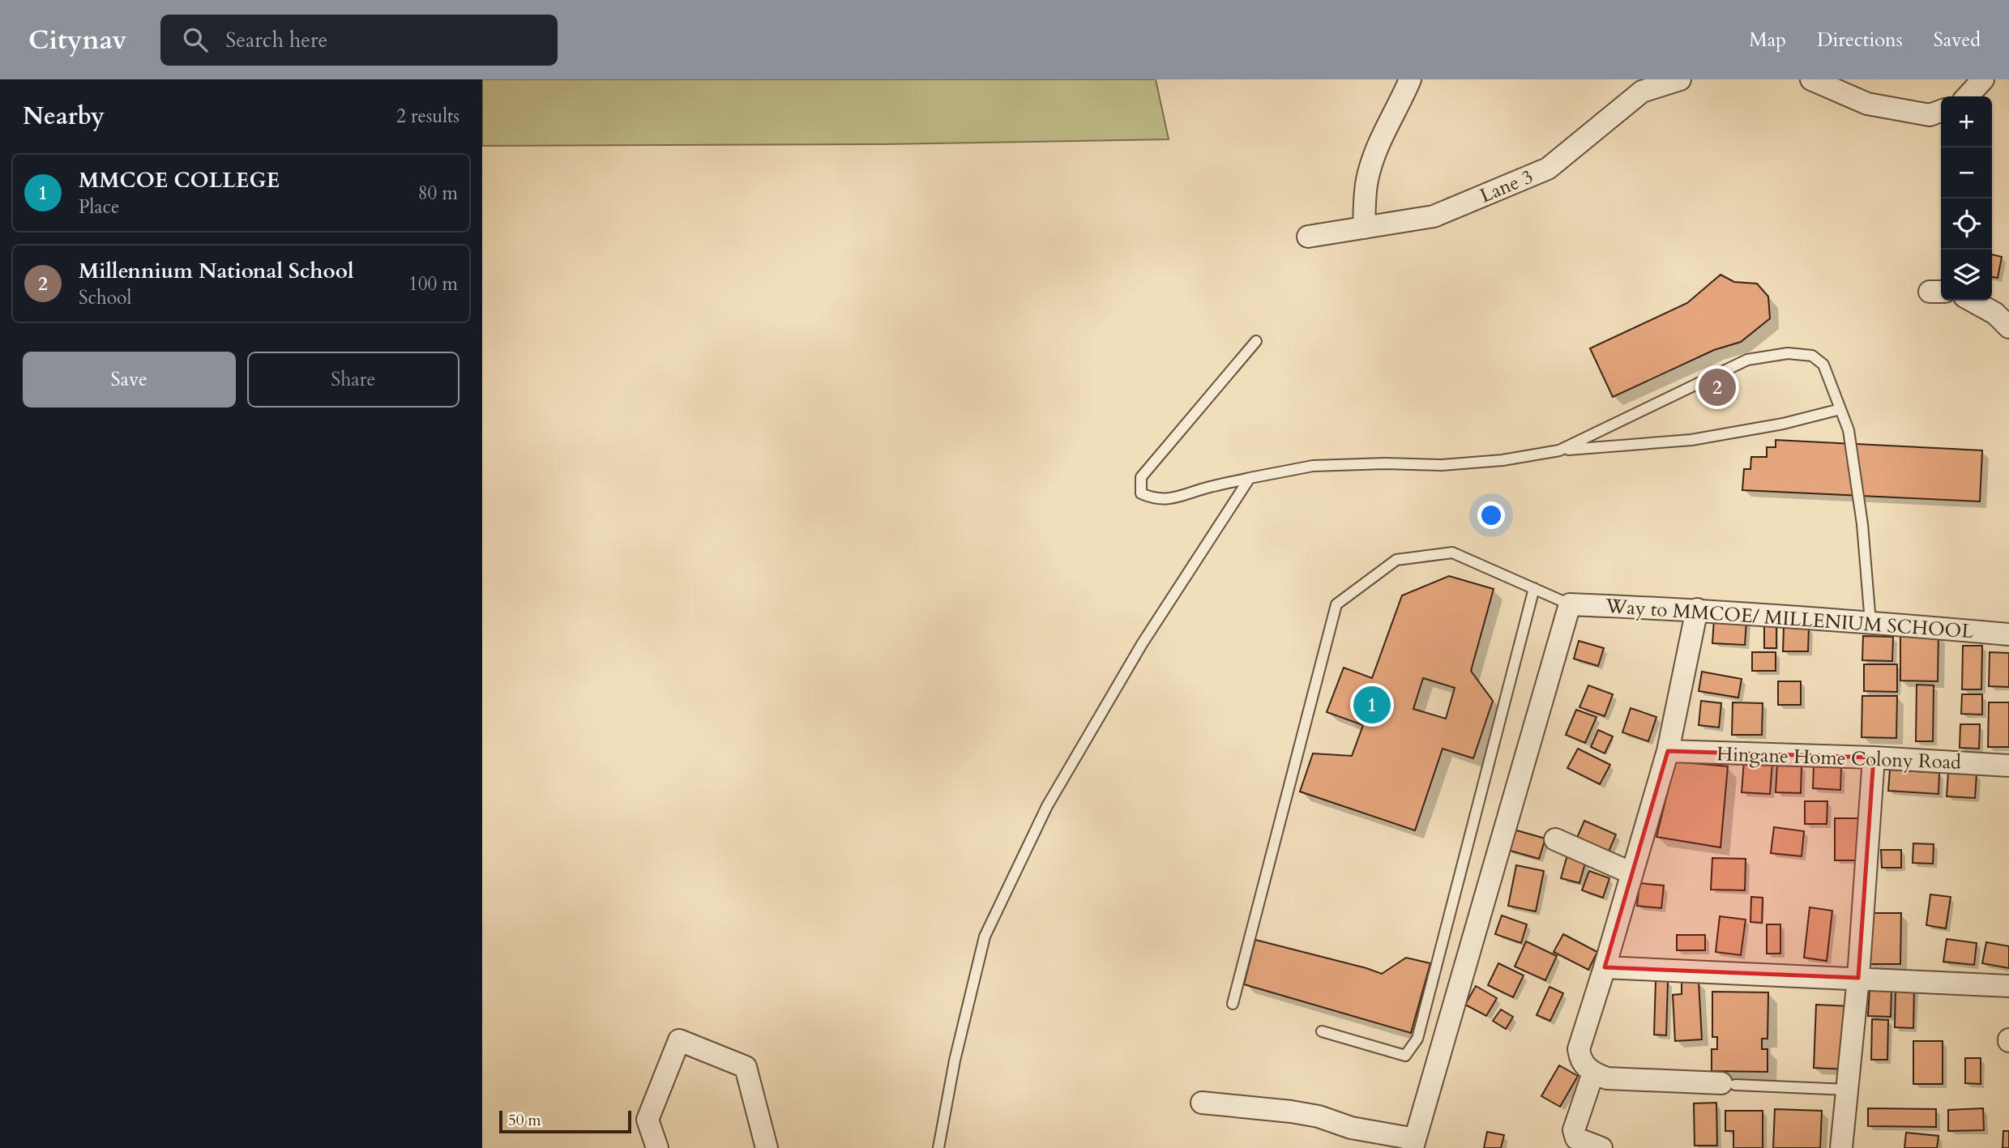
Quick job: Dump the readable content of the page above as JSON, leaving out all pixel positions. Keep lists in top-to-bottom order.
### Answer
{
  "streets": {
    "street": ["Lane 3", "Way to MMCOE/ MILLENIUM SCHOOL", "Hingane Home Colony Road"]
  },
  "scale_bar": "50 m",
  "page": {
    "header": "Citynav",
    "search": "Search here",
    "nav": ["Map", "Directions", "Saved"],
    "heading": ["Nearby", "2 results"],
    "map_buttons": ["+", "−"],
    "list": [
      {
        "mark": "1",
        "name": "MMCOE COLLEGE",
        "note": "Place",
        "value": "80 m"
      },
      {
        "mark": "2",
        "name": "Millennium National School",
        "note": "School",
        "value": "100 m"
      }
    ],
    "buttons": ["Save", "Share"],
    "pins": ["2", "1"],
    "scale": "50 m"
  }
}
